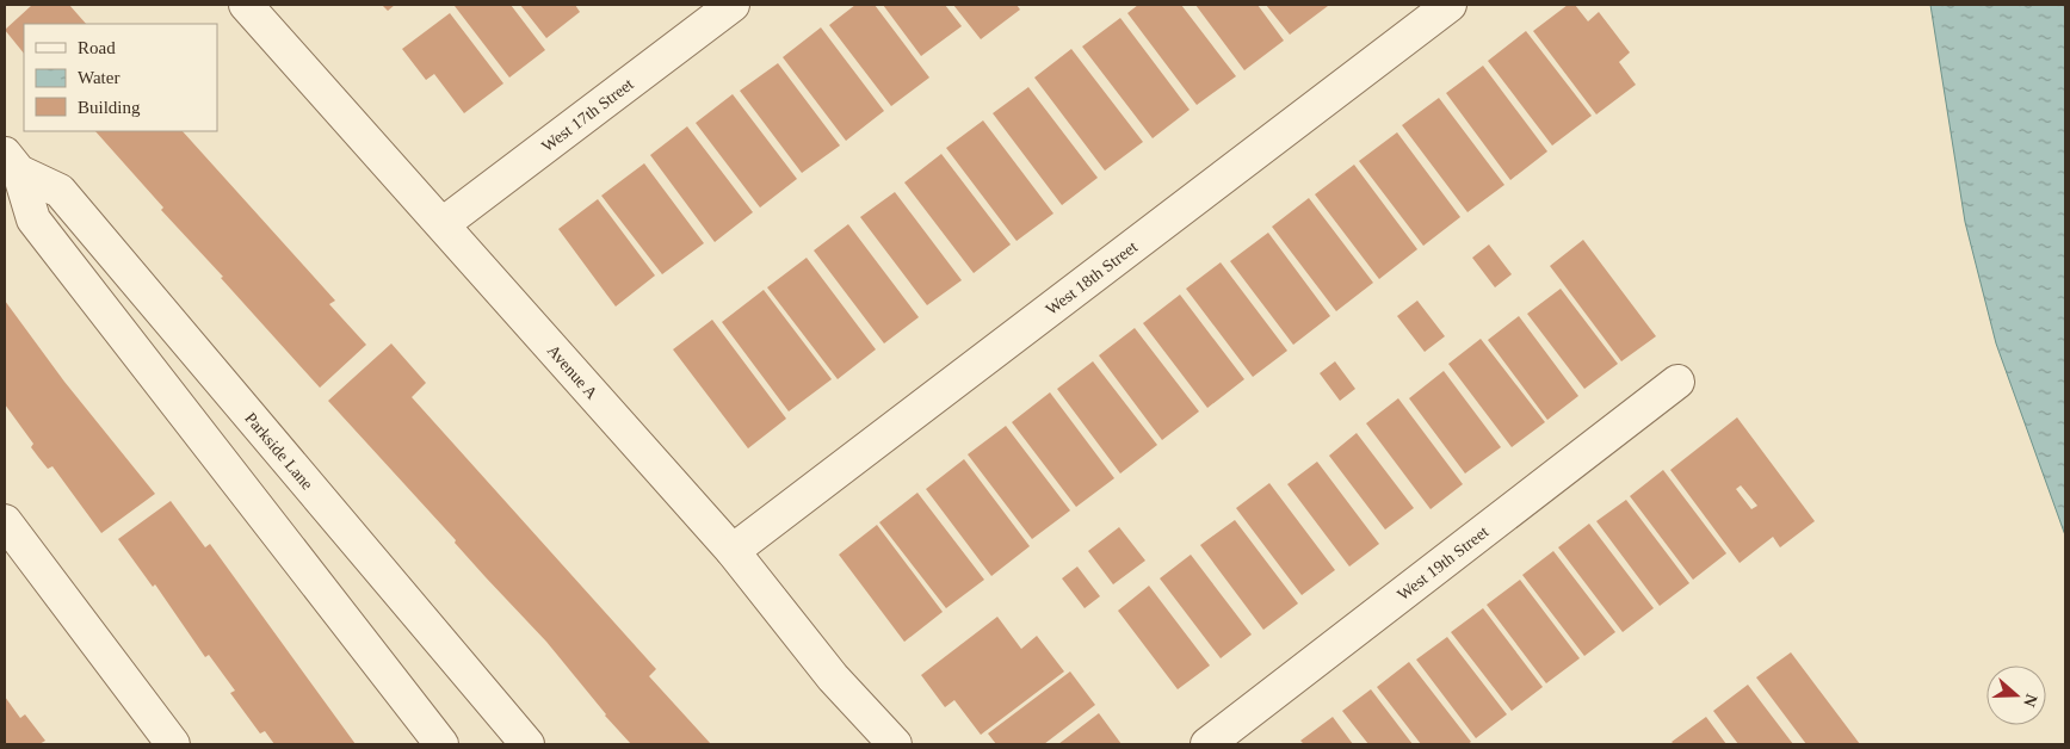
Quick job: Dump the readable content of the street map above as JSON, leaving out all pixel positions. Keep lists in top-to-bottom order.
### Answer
{
  "streets": {
    "street": [
      "West 17th Street",
      "West 18th Street",
      "Avenue A",
      "Parkside Lane",
      "West 19th Street"
    ]
  },
  "crossings": [
    ["West 17th Street", "Avenue A"],
    ["West 18th Street", "Avenue A"]
  ],
  "legend": ["Road", "Water", "Building"],
  "north": "right"
}
